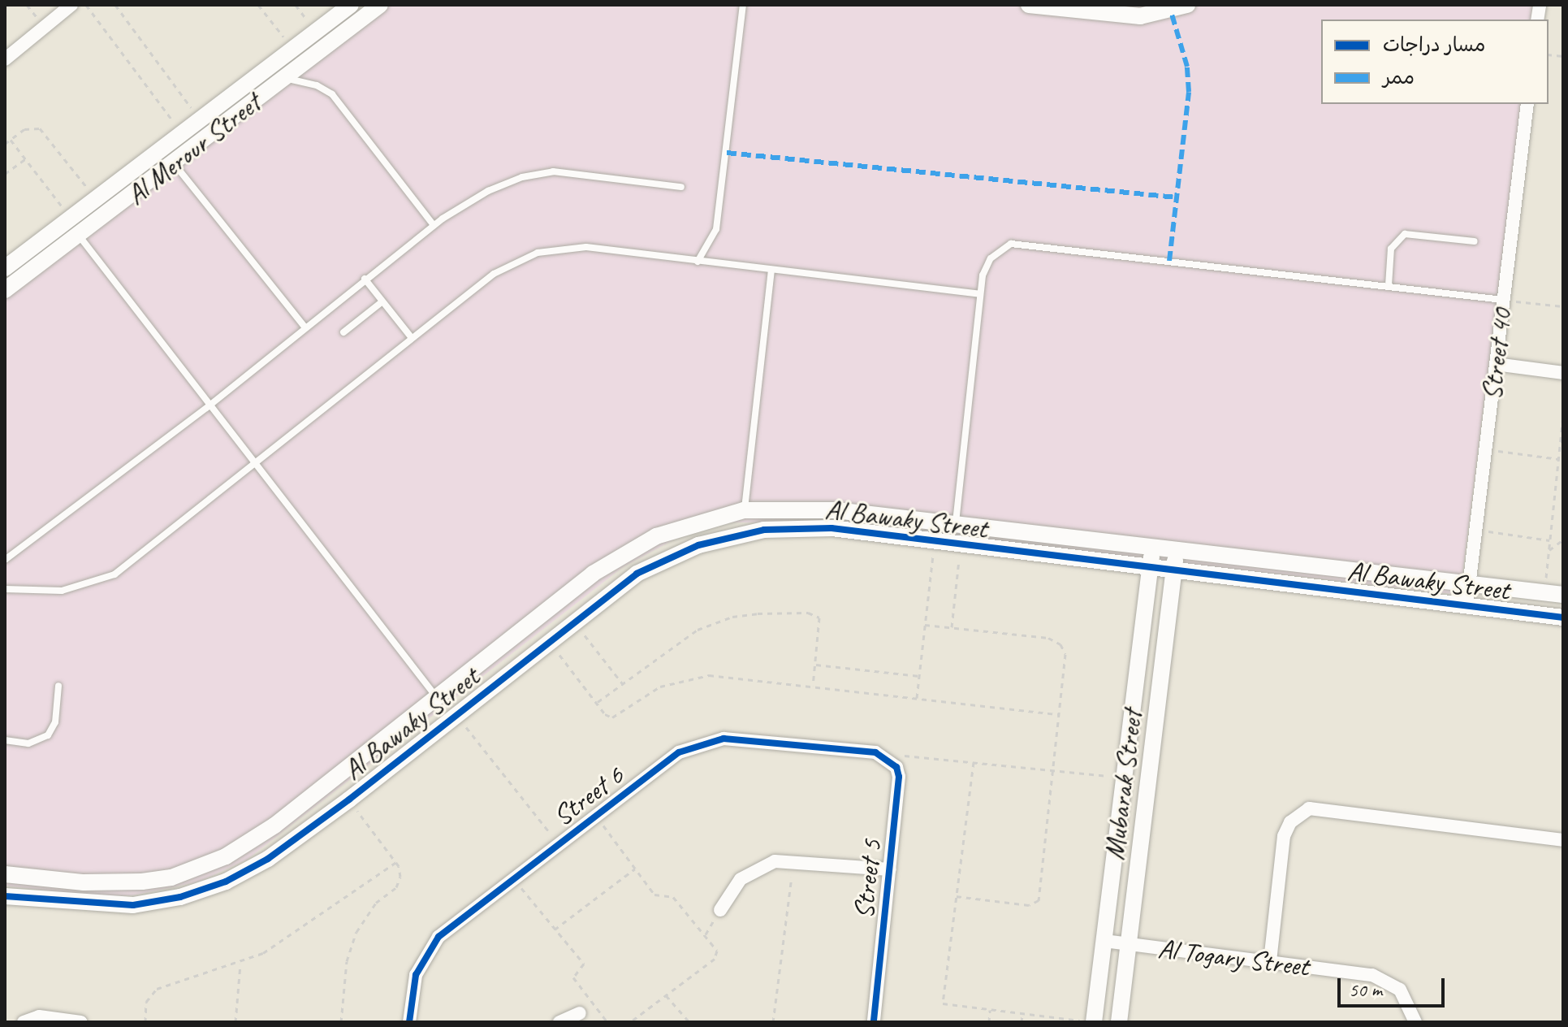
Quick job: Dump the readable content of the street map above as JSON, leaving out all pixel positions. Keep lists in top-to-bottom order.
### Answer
{
  "streets": {
    "street": [
      "Al Merour Street",
      "Street 40",
      "Al Bawaky Street",
      "Mubarak Street",
      "Street 6",
      "Street 5",
      "Al Togary Street"
    ]
  },
  "crossings": [
    ["Street 40", "Al Bawaky Street"],
    ["Al Bawaky Street", "Mubarak Street"],
    ["Mubarak Street", "Al Togary Street"],
    ["Street 6", "Street 5"]
  ],
  "legend": ["مسار دراجات", "ممر"],
  "scale_bar": "50 m"
}
